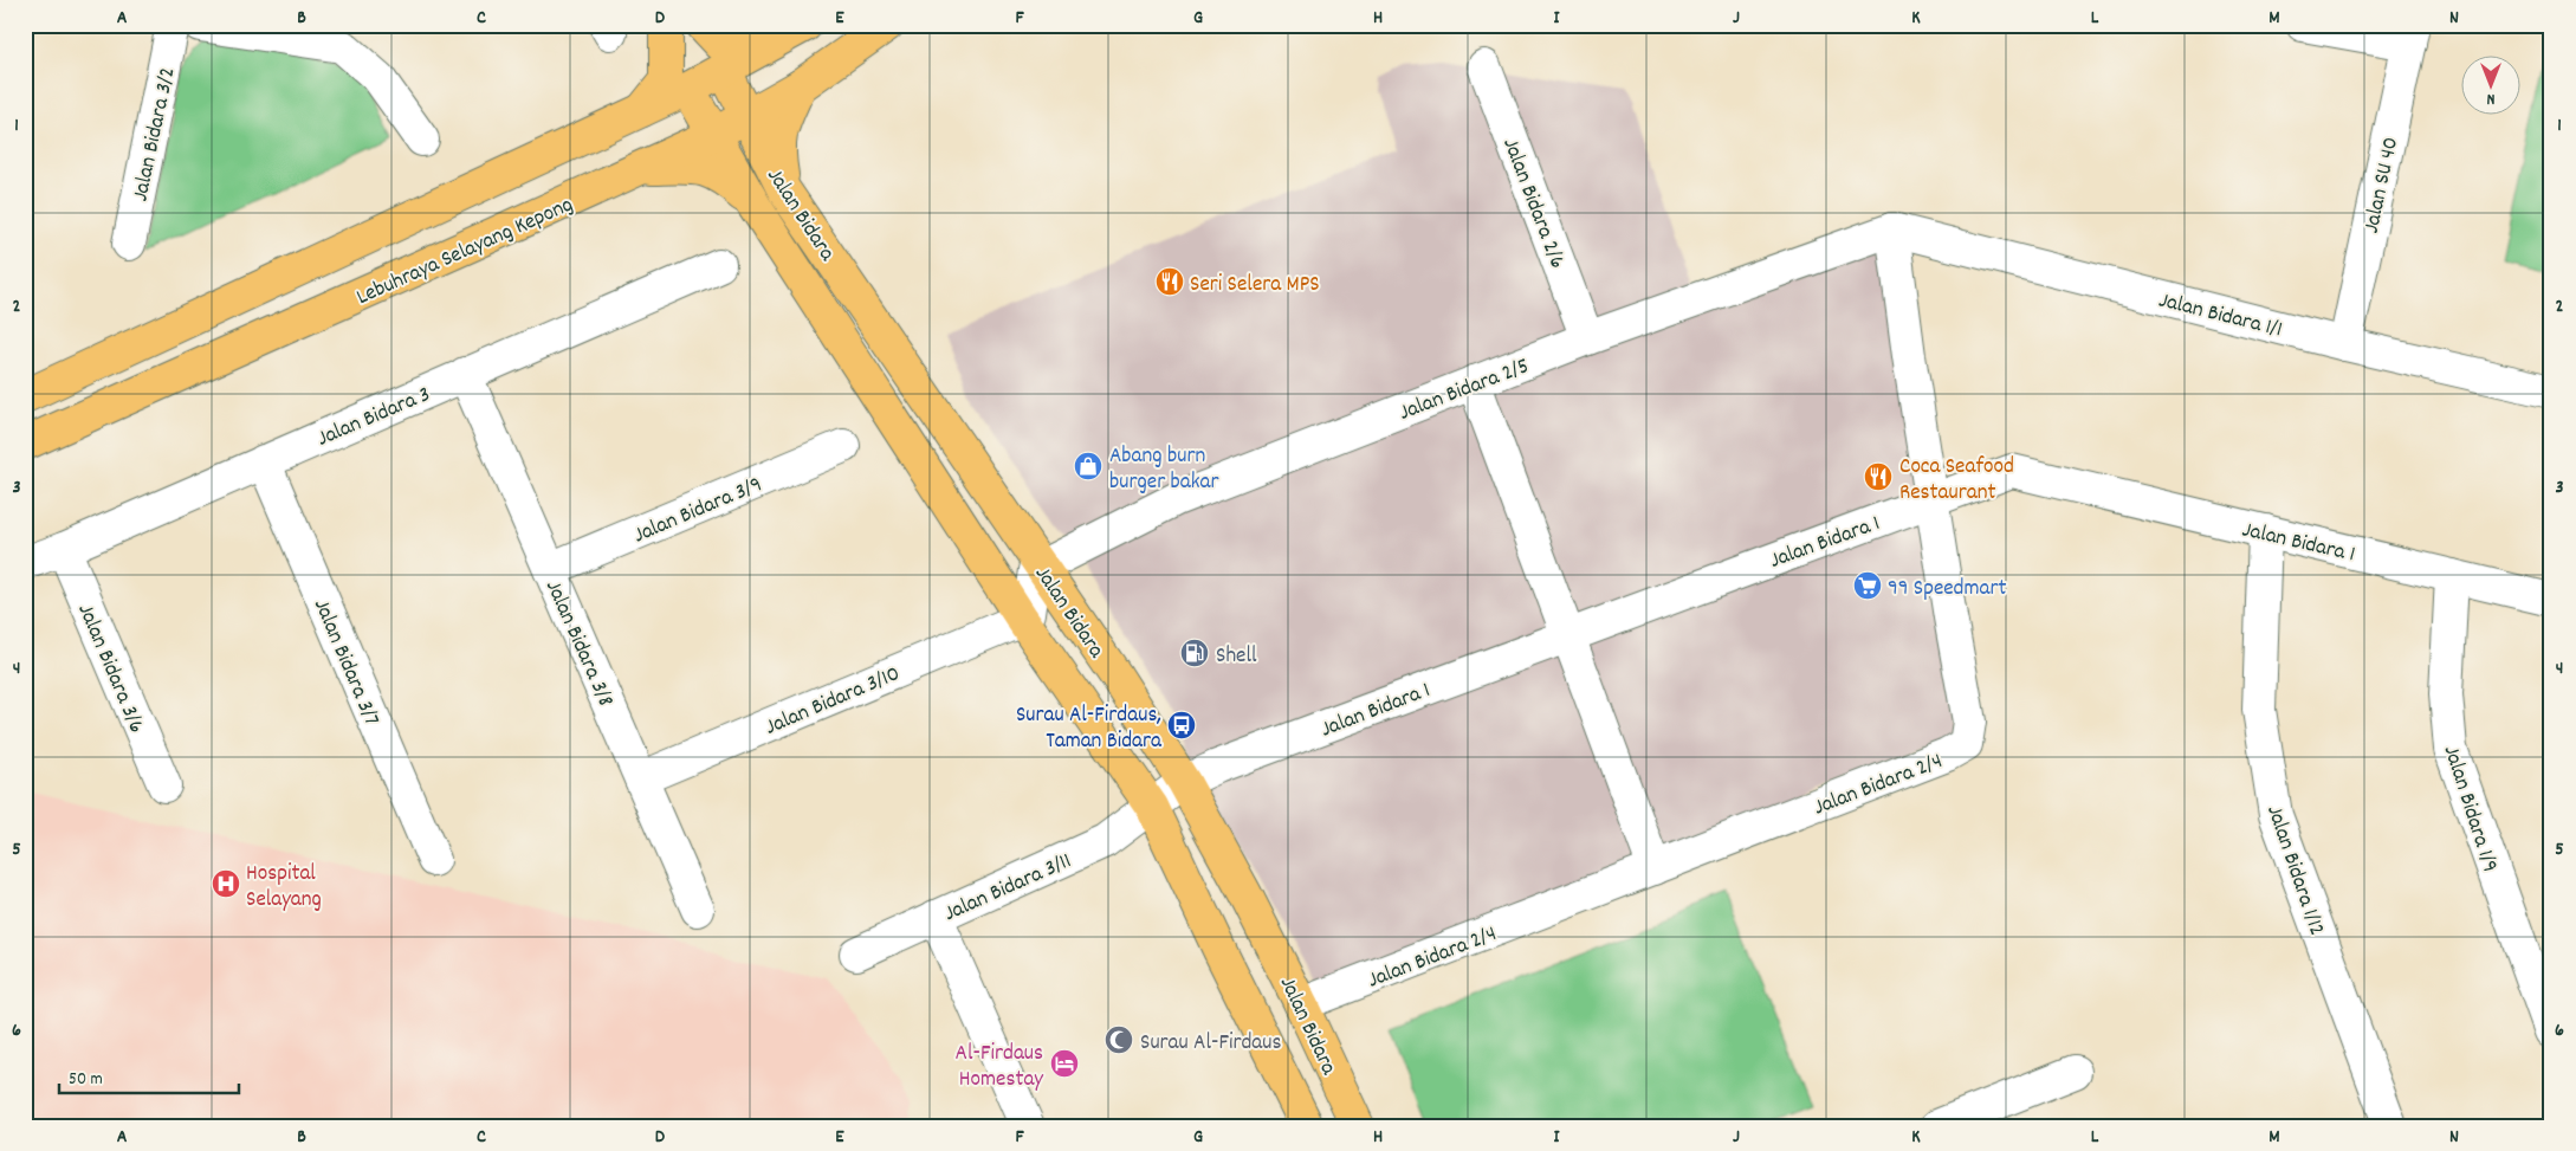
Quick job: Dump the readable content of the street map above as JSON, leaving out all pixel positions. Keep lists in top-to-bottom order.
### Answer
{
  "streets": {
    "main road": ["Jalan Bidara", "Lebuhraya Selayang Kepong"],
    "street": [
      "Jalan Bidara 3/2",
      "Jalan SU 40",
      "Jalan Bidara 2/6",
      "Jalan Bidara 1/1",
      "Jalan Bidara 2/5",
      "Jalan Bidara 3",
      "Jalan Bidara 3/9",
      "Jalan Bidara 1",
      "Jalan Bidara 3/8",
      "Jalan Bidara 3/7",
      "Jalan Bidara 3/6",
      "Jalan Bidara 3/10",
      "Jalan Bidara 2/4",
      "Jalan Bidara 1/9",
      "Jalan Bidara 1/12",
      "Jalan Bidara 3/11"
    ]
  },
  "crossings": [
    ["Jalan SU 40", "Jalan Bidara 1/1"],
    ["Jalan Bidara 2/6", "Jalan Bidara 2/5"],
    ["Jalan Bidara", "Lebuhraya Selayang Kepong"],
    ["Jalan Bidara", "Jalan Bidara 2/5"],
    ["Jalan Bidara", "Jalan Bidara 1"],
    ["Jalan Bidara", "Jalan Bidara 3/10"],
    ["Jalan Bidara", "Jalan Bidara 2/4"],
    ["Jalan Bidara", "Jalan Bidara 3/11"],
    ["Jalan Bidara 1/1", "Jalan Bidara 2/5"],
    ["Jalan Bidara 1/1", "Jalan Bidara 2/4"],
    ["Jalan Bidara 2/5", "Jalan Bidara 2/4"],
    ["Jalan Bidara 3", "Jalan Bidara 3/8"],
    ["Jalan Bidara 3", "Jalan Bidara 3/7"],
    ["Jalan Bidara 3", "Jalan Bidara 3/6"],
    ["Jalan Bidara 3/9", "Jalan Bidara 3/8"],
    ["Jalan Bidara 1", "Jalan Bidara 2/4"],
    ["Jalan Bidara 1", "Jalan Bidara 1/9"],
    ["Jalan Bidara 1", "Jalan Bidara 1/12"],
    ["Jalan Bidara 1", "Jalan Bidara 3/11"],
    ["Jalan Bidara 3/8", "Jalan Bidara 3/10"]
  ],
  "places": {
    "restaurant": ["Seri Selera MPS", "Coca Seafood Restaurant"],
    "shop": ["Abang burn burger bakar"],
    "supermarket": ["99 Speedmart"],
    "fuel station": ["Shell"],
    "bus stop": ["Surau Al-Firdaus, Taman Bidara"],
    "hospital": ["Hospital Selayang"],
    "mosque": ["Surau Al-Firdaus"],
    "hotel": ["Al-Firdaus Homestay"]
  },
  "scale_bar": "50 m",
  "north": "bottom",
  "grid": {
    "columns": [
      "A",
      "B",
      "C",
      "D",
      "E",
      "F",
      "G",
      "H",
      "I",
      "J",
      "K",
      "L",
      "M",
      "N"
    ],
    "rows": [
      "1",
      "2",
      "3",
      "4",
      "5",
      "6"
    ]
  }
}
